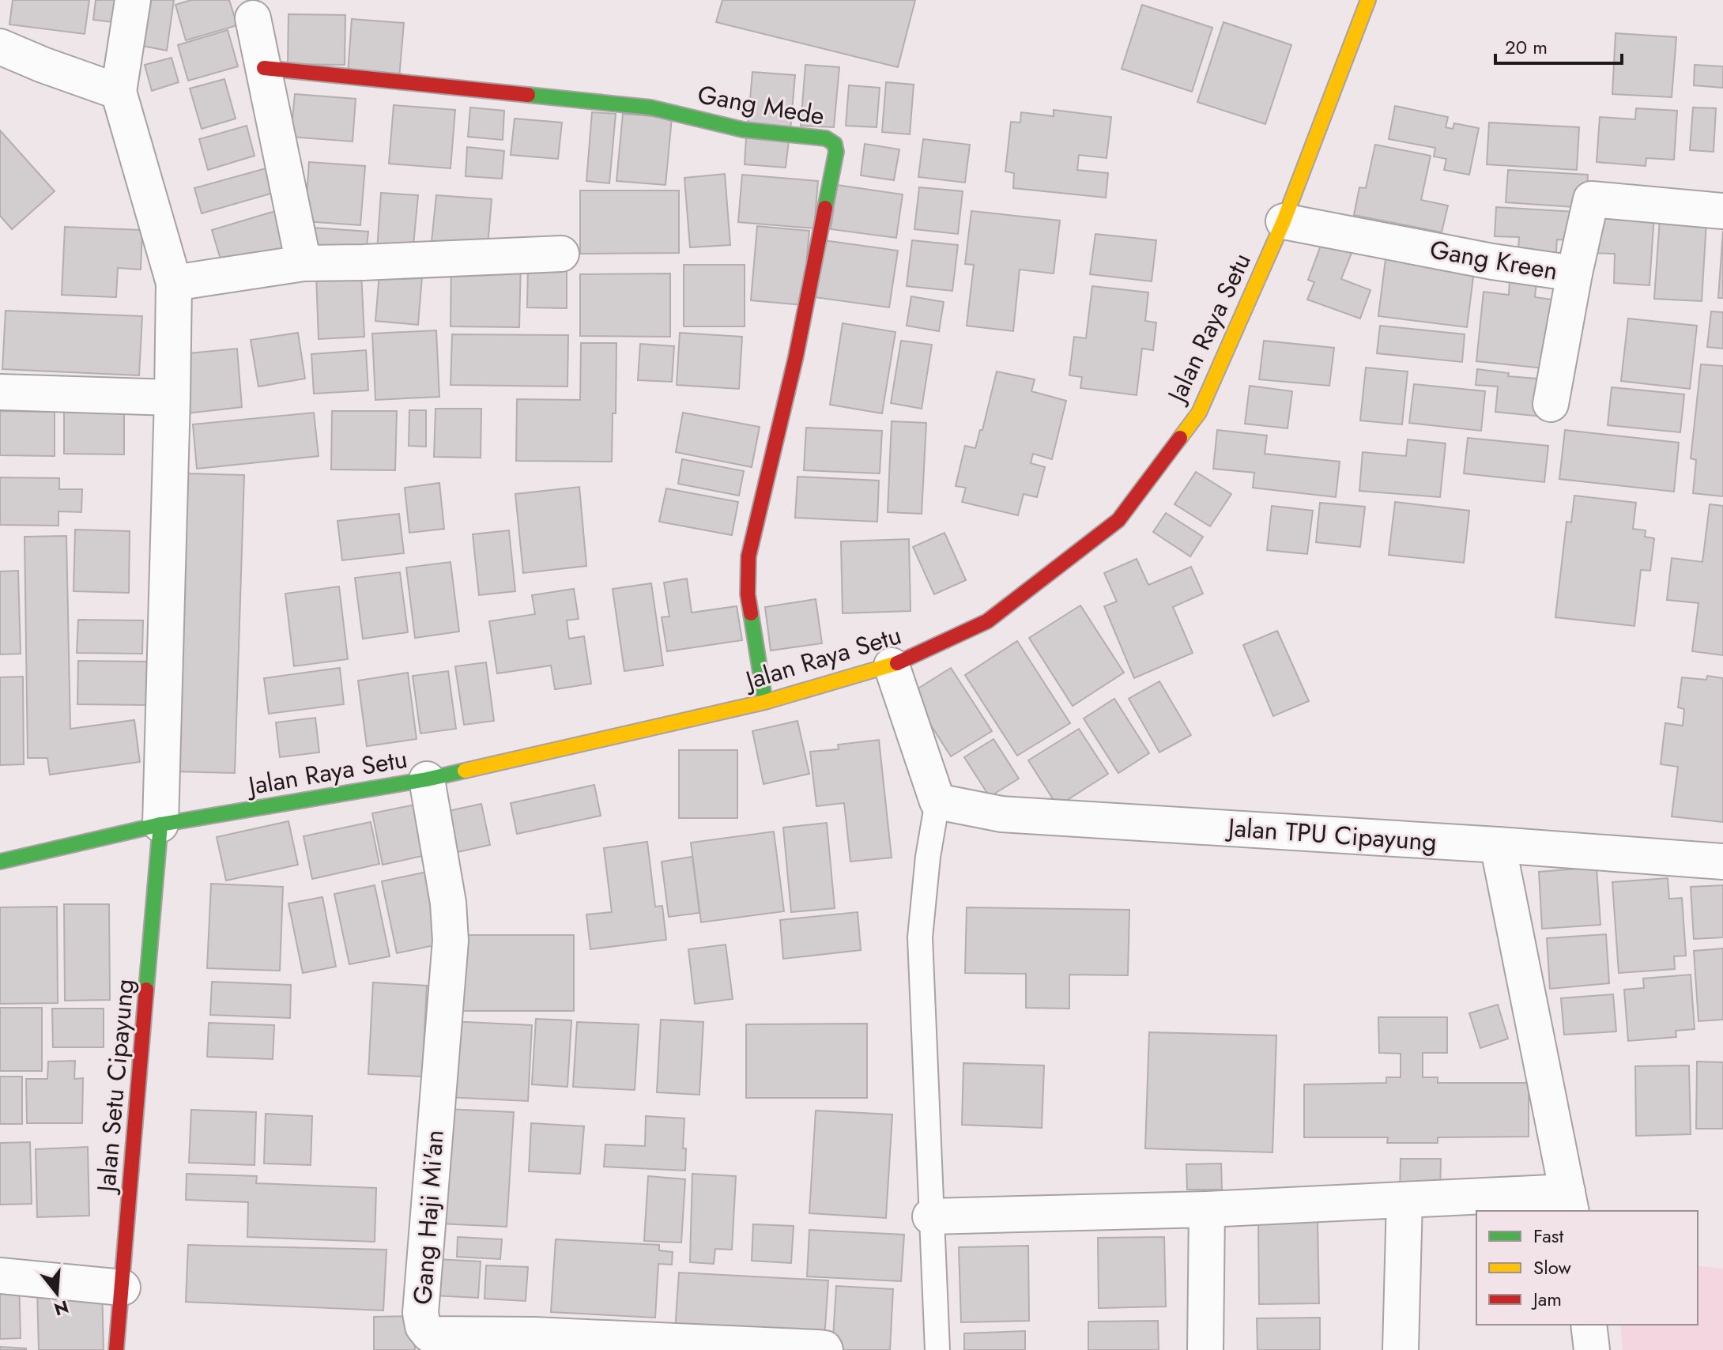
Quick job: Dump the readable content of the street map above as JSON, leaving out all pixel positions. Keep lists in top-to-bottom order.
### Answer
{
  "streets": {
    "street": [
      "Gang Mede",
      "Gang Kreen",
      "Jalan Raya Setu",
      "Jalan TPU Cipayung",
      "Jalan Setu Cipayung",
      "Gang Haji Mi'an"
    ]
  },
  "crossings": [
    ["Gang Mede", "Jalan Raya Setu"],
    ["Gang Kreen", "Jalan Raya Setu"],
    ["Jalan Raya Setu", "Jalan Setu Cipayung"],
    ["Jalan Raya Setu", "Gang Haji Mi'an"]
  ],
  "legend": ["Fast", "Slow", "Jam"],
  "scale_bar": "20 m",
  "north": "bottom"
}
